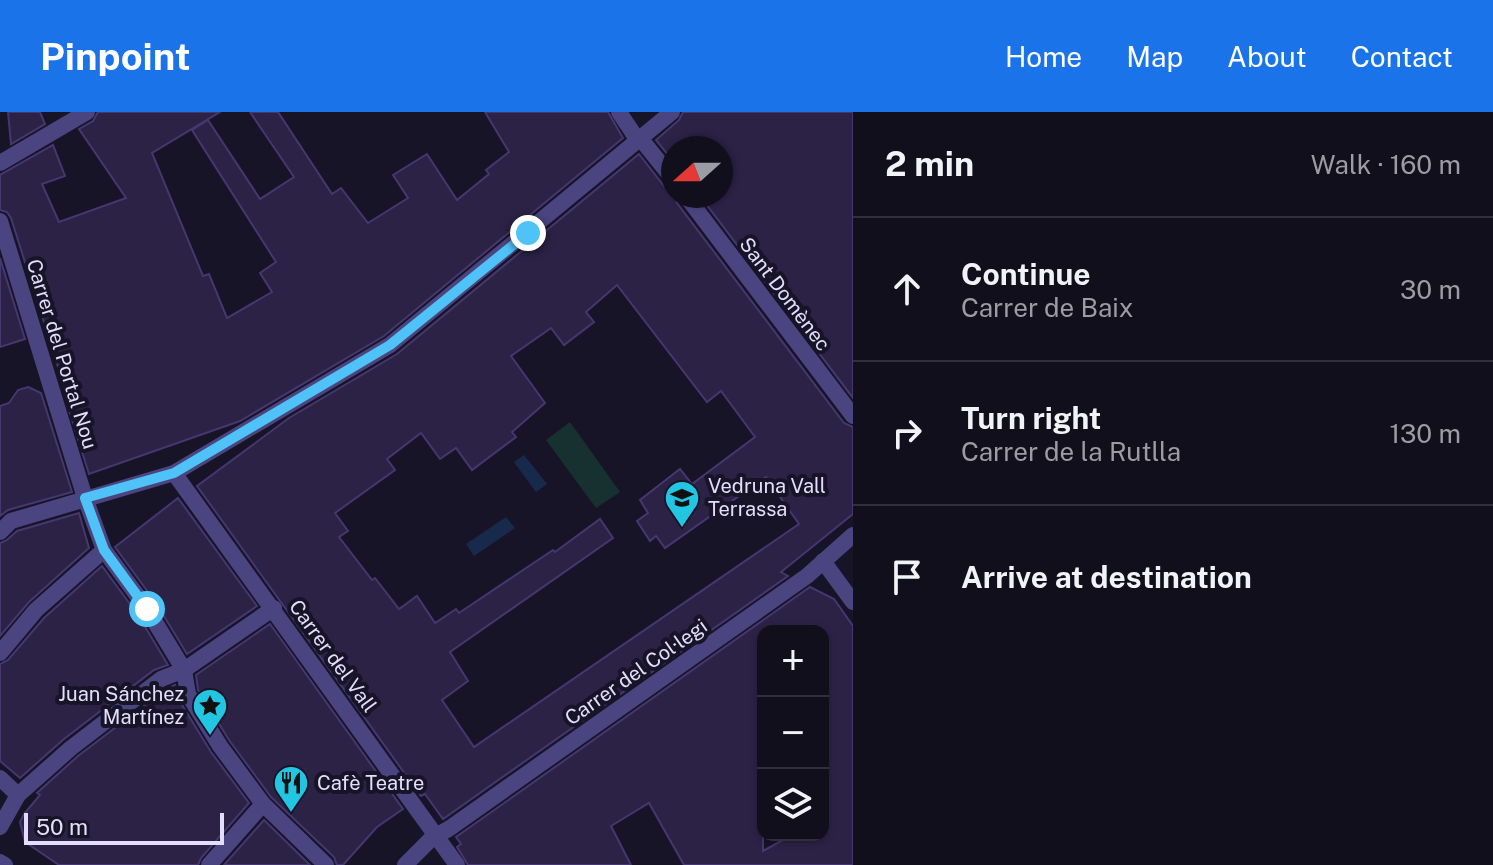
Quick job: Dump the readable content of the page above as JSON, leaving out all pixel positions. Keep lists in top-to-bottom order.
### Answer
{
  "streets": {
    "street": [
      "Sant Domènec",
      "Carrer del Portal Nou",
      "Carrer del Vall",
      "Carrer del Col·legi"
    ]
  },
  "crossings": [
    ["Carrer del Vall", "Carrer del Col·legi"]
  ],
  "places": {
    "school or university": ["Vedruna Vall Terrassa"],
    "place": ["Juan Sánchez Martínez"],
    "restaurant": ["Cafè Teatre"]
  },
  "scale_bar": "50 m",
  "north": "left",
  "page": {
    "header": "Pinpoint",
    "nav": [
      "Home",
      "Map",
      "About",
      "Contact"
    ],
    "heading": ["2 min", "Walk · 160 m"],
    "list": [
      ["Continue", "Carrer de Baix", "30 m"],
      ["Turn right", "Carrer de la Rutlla", "130 m"],
      "Arrive at destination"
    ],
    "map_buttons": ["+", "−"],
    "scale": "50 m"
  }
}
